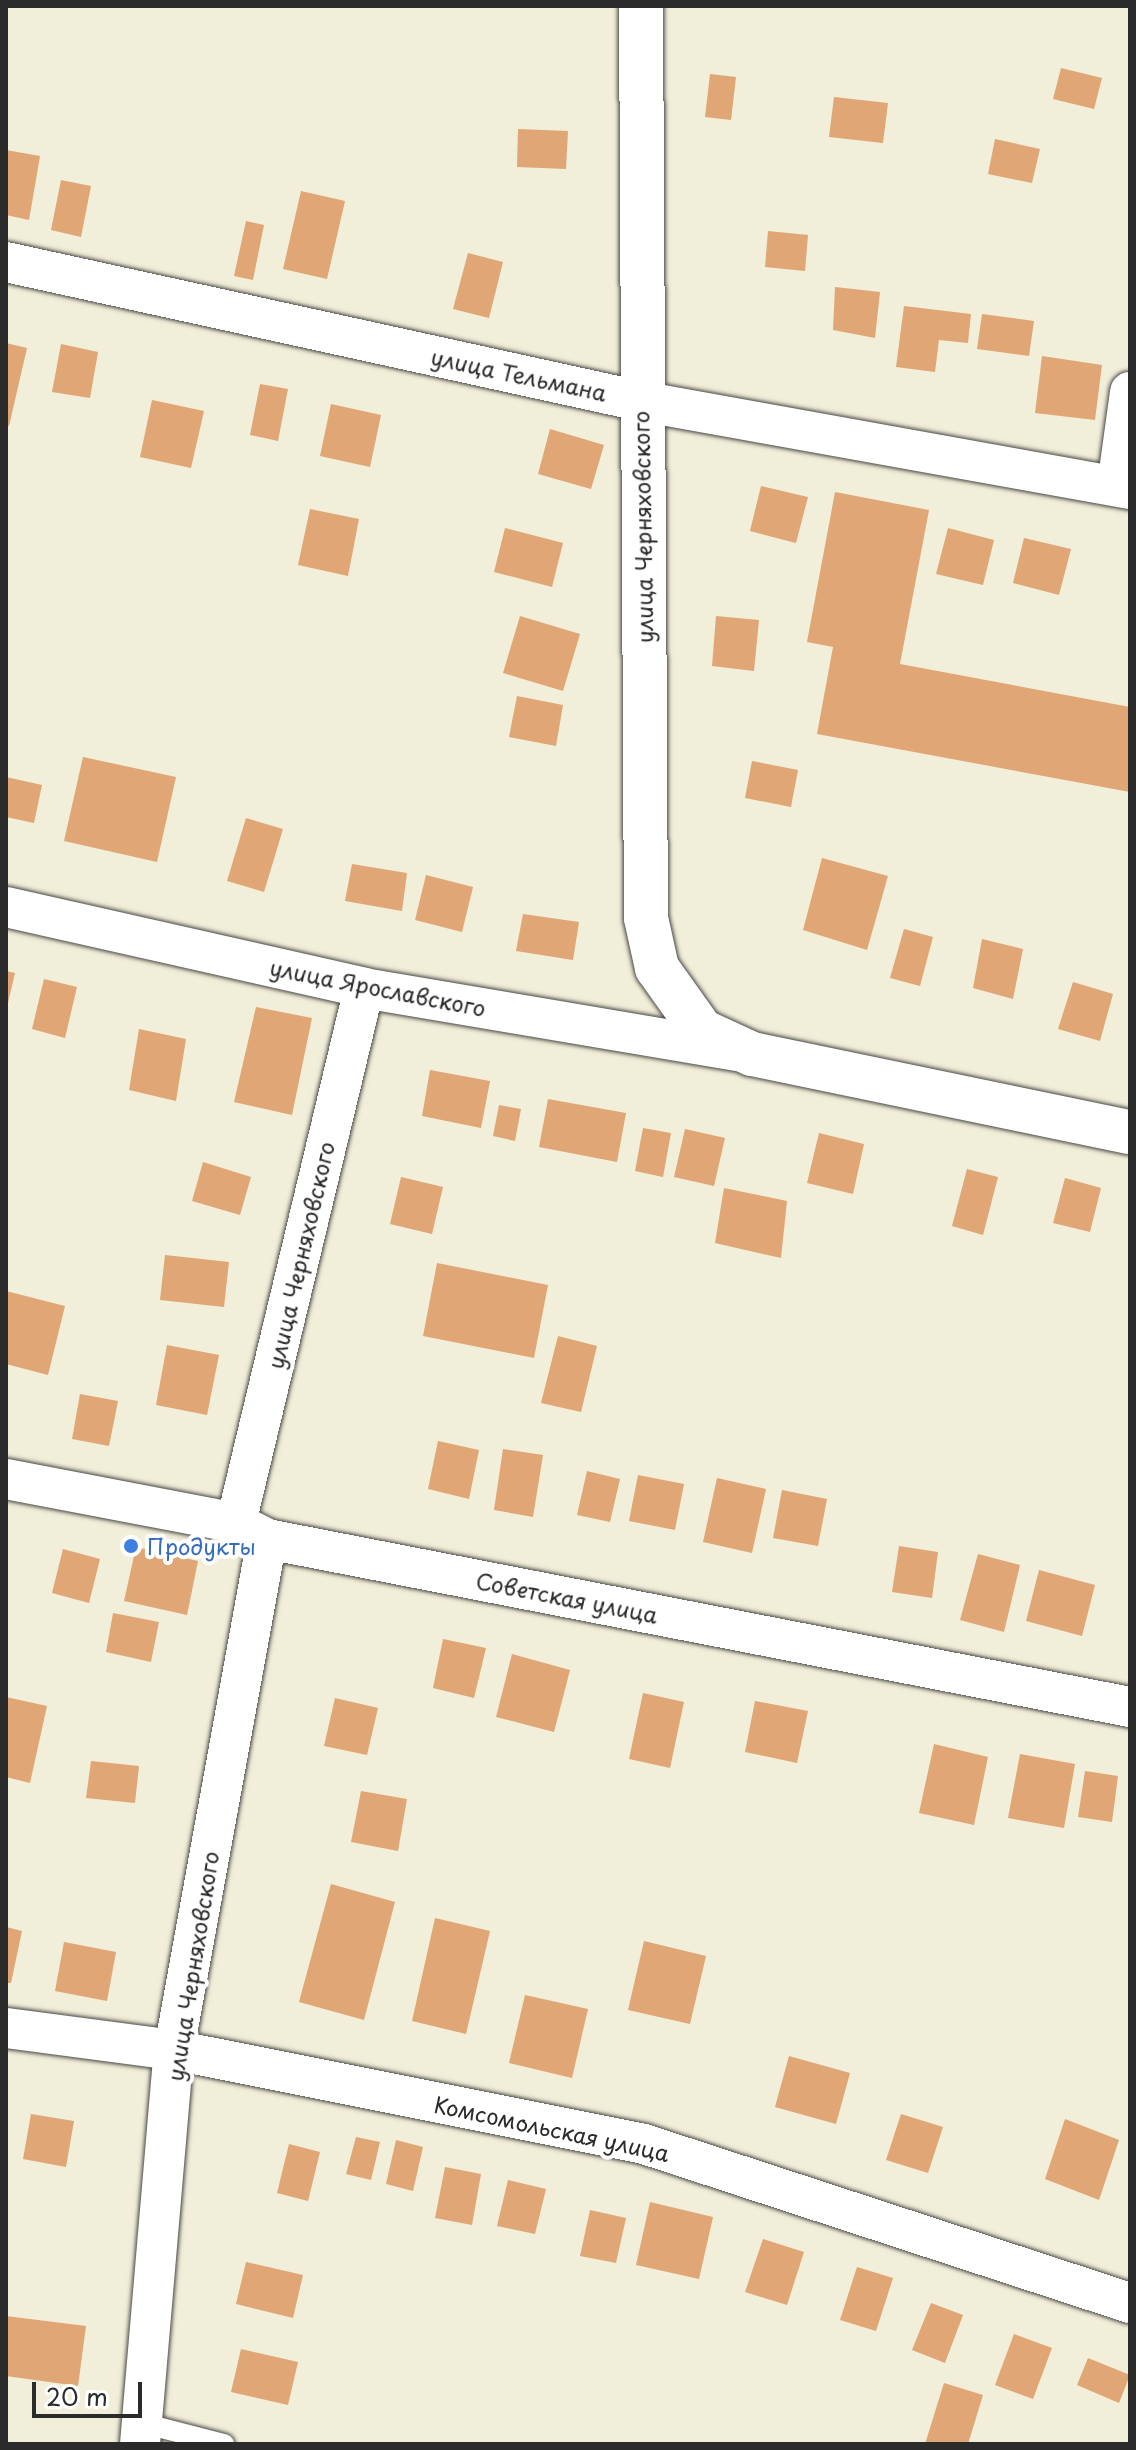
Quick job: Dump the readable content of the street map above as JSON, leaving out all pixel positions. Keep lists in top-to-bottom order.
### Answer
{
  "streets": {
    "street": [
      "улица Тельмана",
      "улица Черняховского",
      "улица Ярославского",
      "Советская улица",
      "Комсомольская улица"
    ]
  },
  "crossings": [
    ["улица Тельмана", "улица Черняховского"],
    ["улица Черняховского", "улица Ярославского"],
    ["улица Черняховского", "Советская улица"],
    ["улица Черняховского", "Комсомольская улица"]
  ],
  "places": ["Продукты"],
  "scale_bar": "20 m"
}
